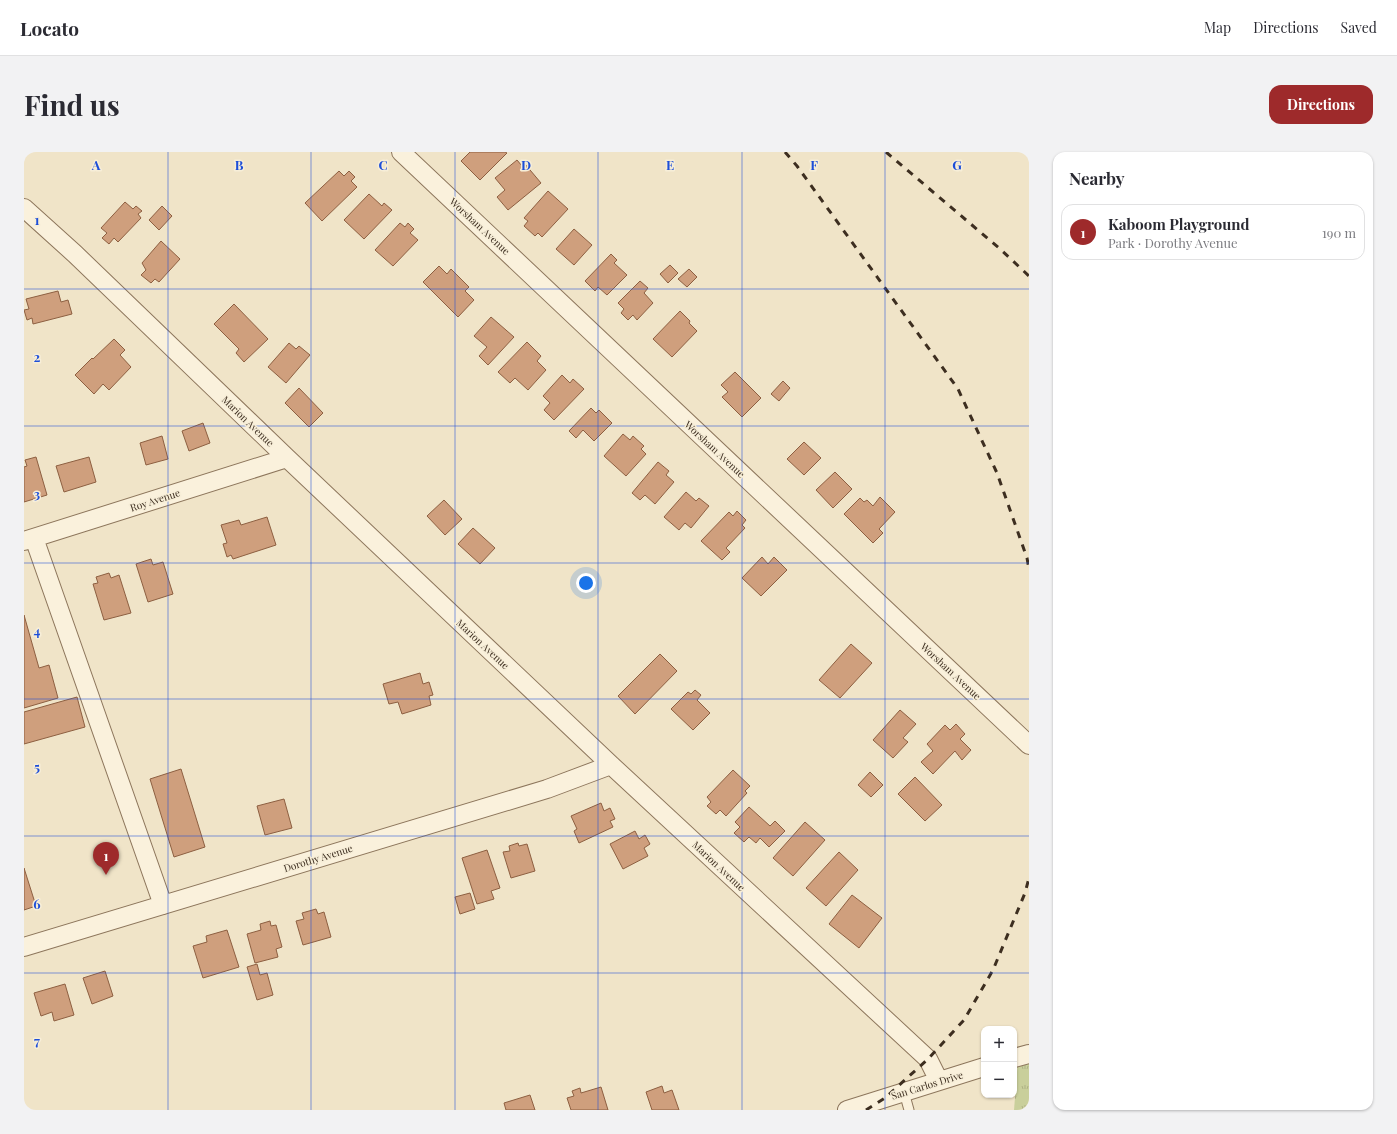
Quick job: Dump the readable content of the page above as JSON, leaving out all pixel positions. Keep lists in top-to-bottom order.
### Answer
{
  "streets": {
    "street": [
      "Worsham Avenue",
      "Marion Avenue",
      "Roy Avenue",
      "Dorothy Avenue",
      "San Carlos Drive"
    ]
  },
  "crossings": [
    ["Marion Avenue", "Roy Avenue"],
    ["Marion Avenue", "Dorothy Avenue"],
    ["Marion Avenue", "San Carlos Drive"]
  ],
  "page": {
    "header": "Locato",
    "nav": ["Map", "Directions", "Saved"],
    "buttons": "Directions",
    "title": "Find us",
    "heading": "Nearby",
    "list": [
      {
        "mark": "1",
        "name": "Kaboom Playground",
        "note": "Park · Dorothy Avenue",
        "value": "190 m"
      }
    ],
    "pins": "1",
    "map_buttons": ["+", "−"]
  },
  "grid": {
    "columns": [
      "A",
      "B",
      "C",
      "D",
      "E",
      "F",
      "G"
    ],
    "rows": [
      "1",
      "2",
      "3",
      "4",
      "5",
      "6",
      "7"
    ]
  }
}
